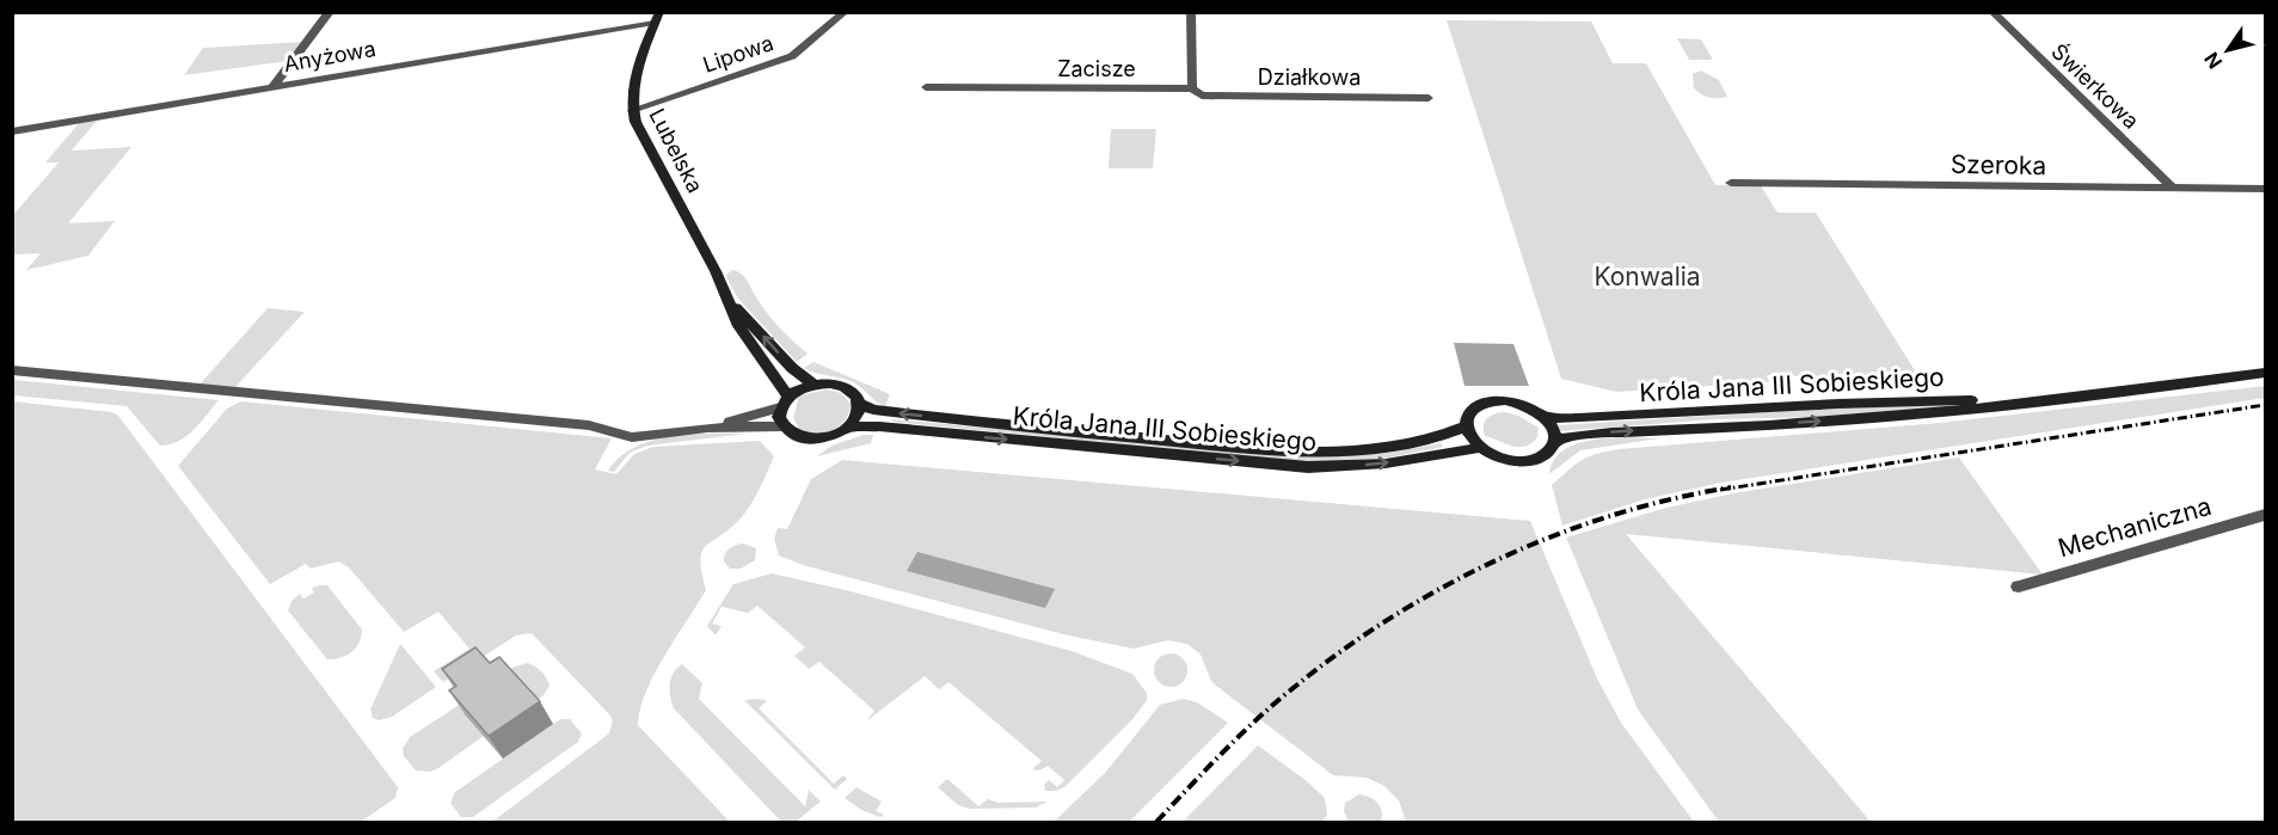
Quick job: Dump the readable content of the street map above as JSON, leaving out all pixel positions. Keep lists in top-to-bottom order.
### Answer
{
  "streets": {
    "main road": ["Lubelska", "Króla Jana III Sobieskiego"],
    "street": [
      "Lipowa",
      "Anyżowa",
      "Zacisze",
      "Działkowa",
      "Świerkowa",
      "Szeroka",
      "Mechaniczna"
    ]
  },
  "crossings": [
    ["Lipowa", "Lubelska"],
    ["Anyżowa", "Lubelska"],
    ["Zacisze", "Działkowa"],
    ["Świerkowa", "Szeroka"],
    ["Lubelska", "Króla Jana III Sobieskiego"]
  ],
  "parks": ["Konwalia"],
  "north": "bottom left"
}
